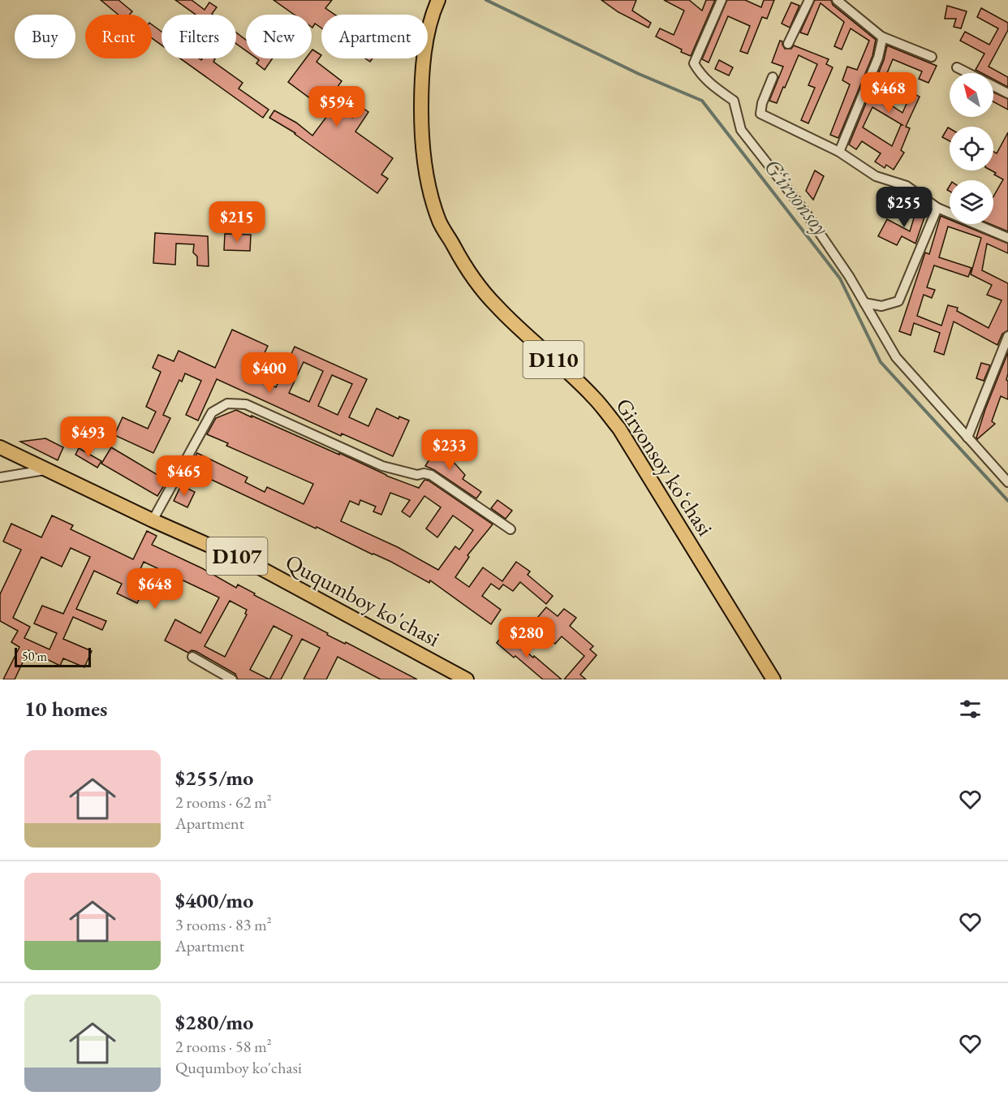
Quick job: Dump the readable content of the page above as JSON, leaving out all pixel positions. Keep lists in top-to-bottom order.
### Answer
{
  "streets": {
    "main road": [
      "D110",
      "Girvonsoy koʻchasi",
      "D107",
      "Ququmboy ko'chasi"
    ]
  },
  "water": ["G‘irvonsoy"],
  "scale_bar": "50 m",
  "north": "top left",
  "page": {
    "chip": [
      "Buy",
      "Rent",
      "Filters",
      "New",
      "Apartment"
    ],
    "price": [
      "$468",
      "$594",
      "$255",
      "$215",
      "$400",
      "$493",
      "$233",
      "$465",
      "$648",
      "$280"
    ],
    "scale": "50 m",
    "heading": "10 homes",
    "list": [
      {
        "name": "$255/mo",
        "note": "2 rooms · 62 m² · Apartment"
      },
      {
        "name": "$400/mo",
        "note": "3 rooms · 83 m² · Apartment"
      },
      {
        "name": "$280/mo",
        "note": "2 rooms · 58 m² · Ququmboy ko'chasi"
      }
    ]
  }
}
